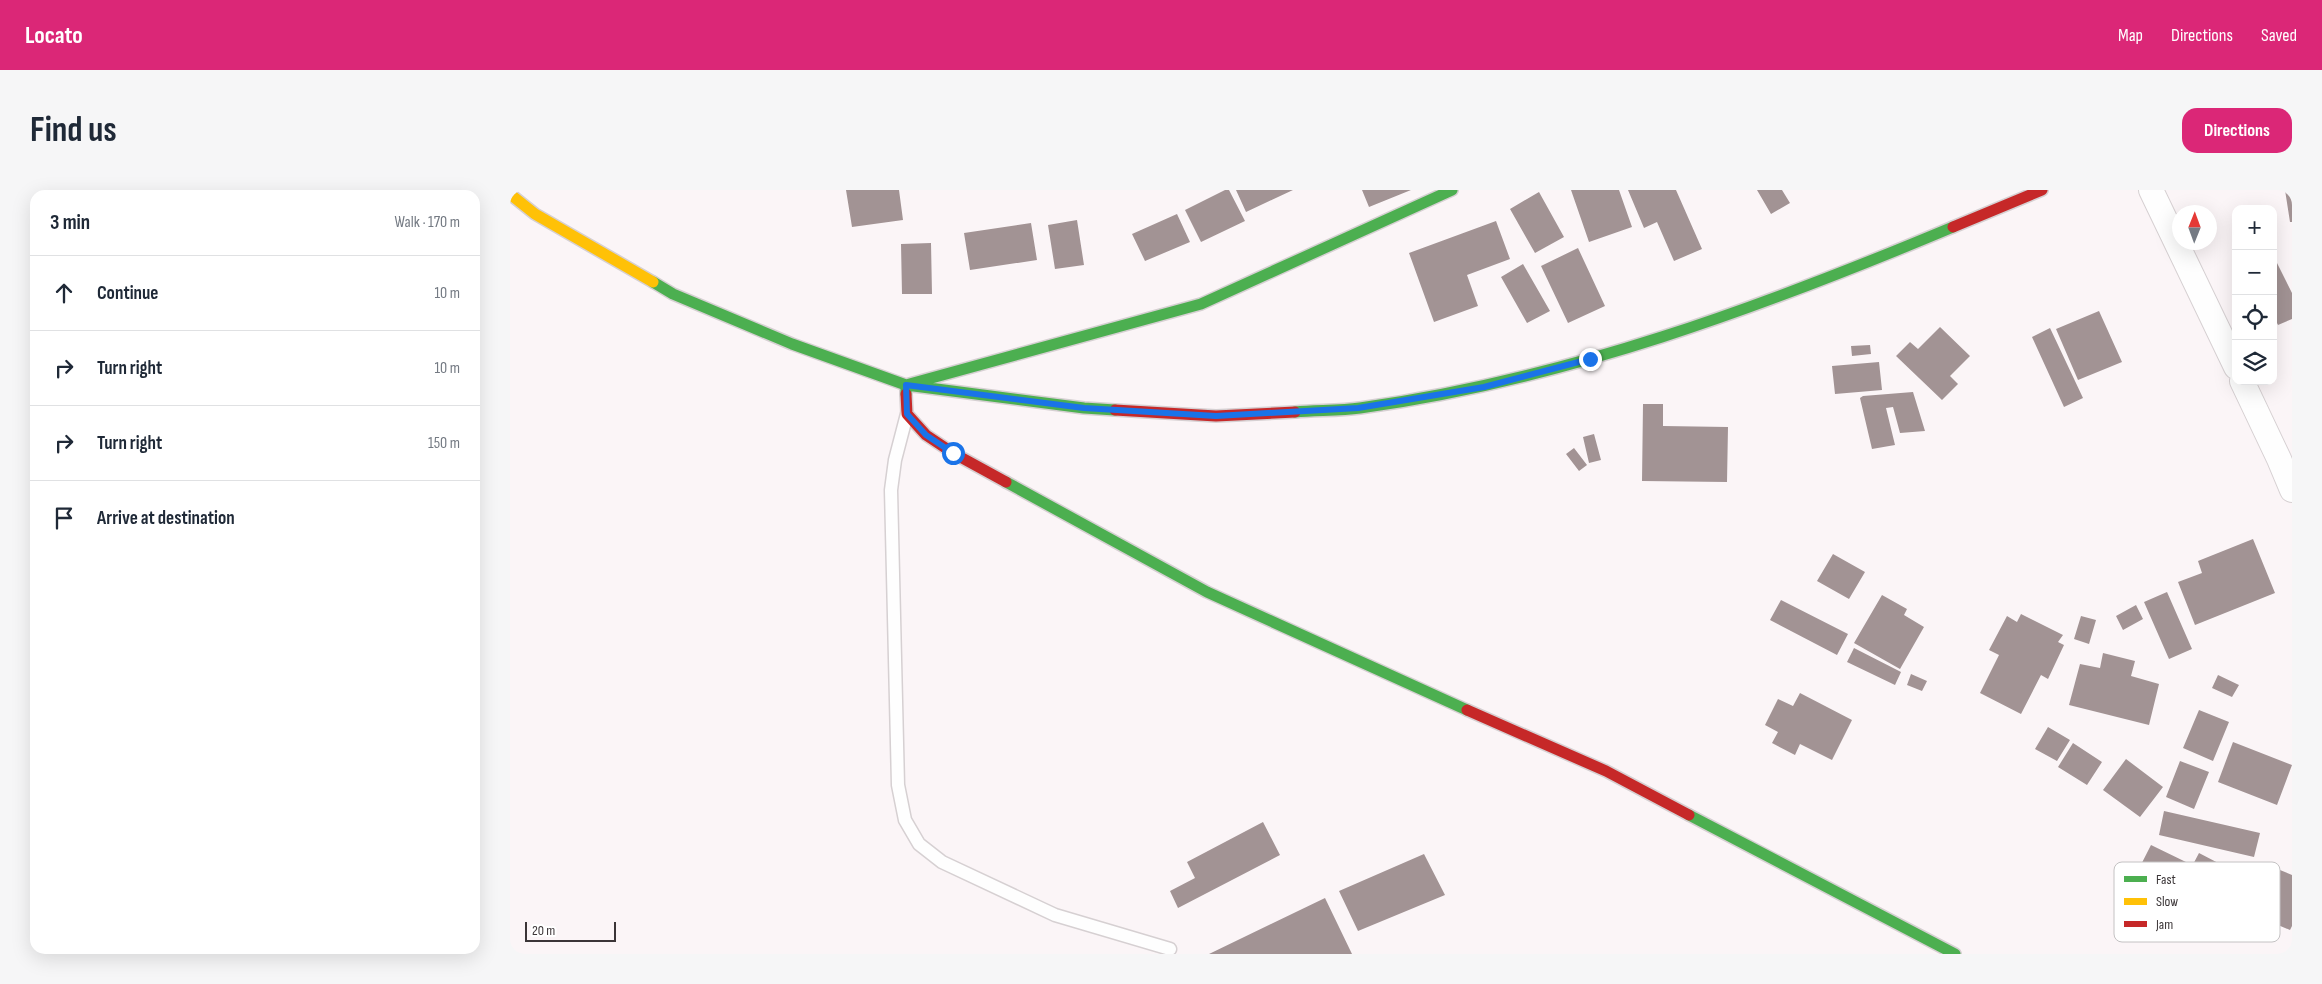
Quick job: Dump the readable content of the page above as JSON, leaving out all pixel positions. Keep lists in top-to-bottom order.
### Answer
{
  "legend": ["Fast", "Slow", "Jam"],
  "scale_bar": "20 m",
  "north": "top",
  "page": {
    "header": "Locato",
    "nav": ["Map", "Directions", "Saved"],
    "buttons": "Directions",
    "title": "Find us",
    "heading": ["3 min", "Walk · 170 m"],
    "map_buttons": ["+", "−"],
    "list": [
      ["Continue", "10 m"],
      ["Turn right", "10 m"],
      ["Turn right", "150 m"],
      "Arrive at destination"
    ],
    "scale": "20 m"
  }
}
